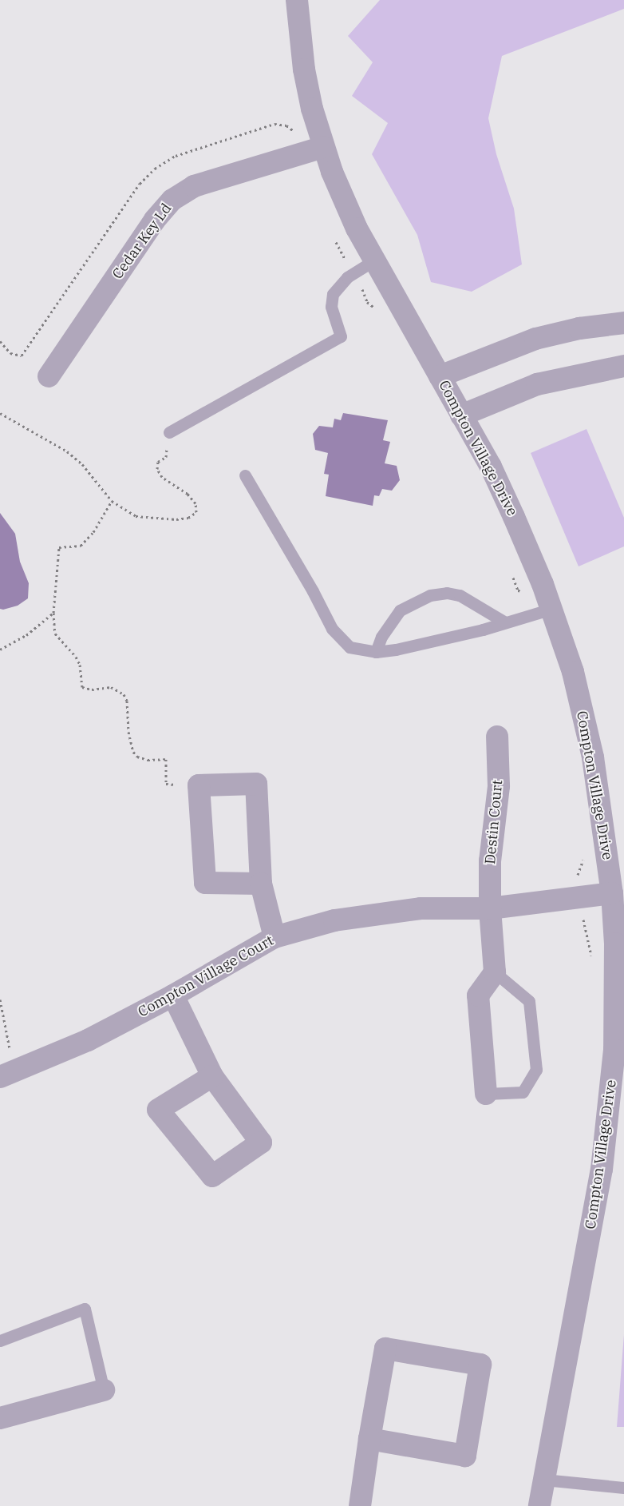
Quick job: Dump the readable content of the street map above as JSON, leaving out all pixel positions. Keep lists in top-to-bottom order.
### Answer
{
  "streets": {
    "street": [
      "Cedar Key Ld",
      "Compton Village Drive",
      "Destin Court",
      "Compton Village Court"
    ]
  },
  "crossings": [
    ["Cedar Key Ld", "Compton Village Drive"],
    ["Compton Village Drive", "Compton Village Court"],
    ["Destin Court", "Compton Village Court"]
  ]
}
